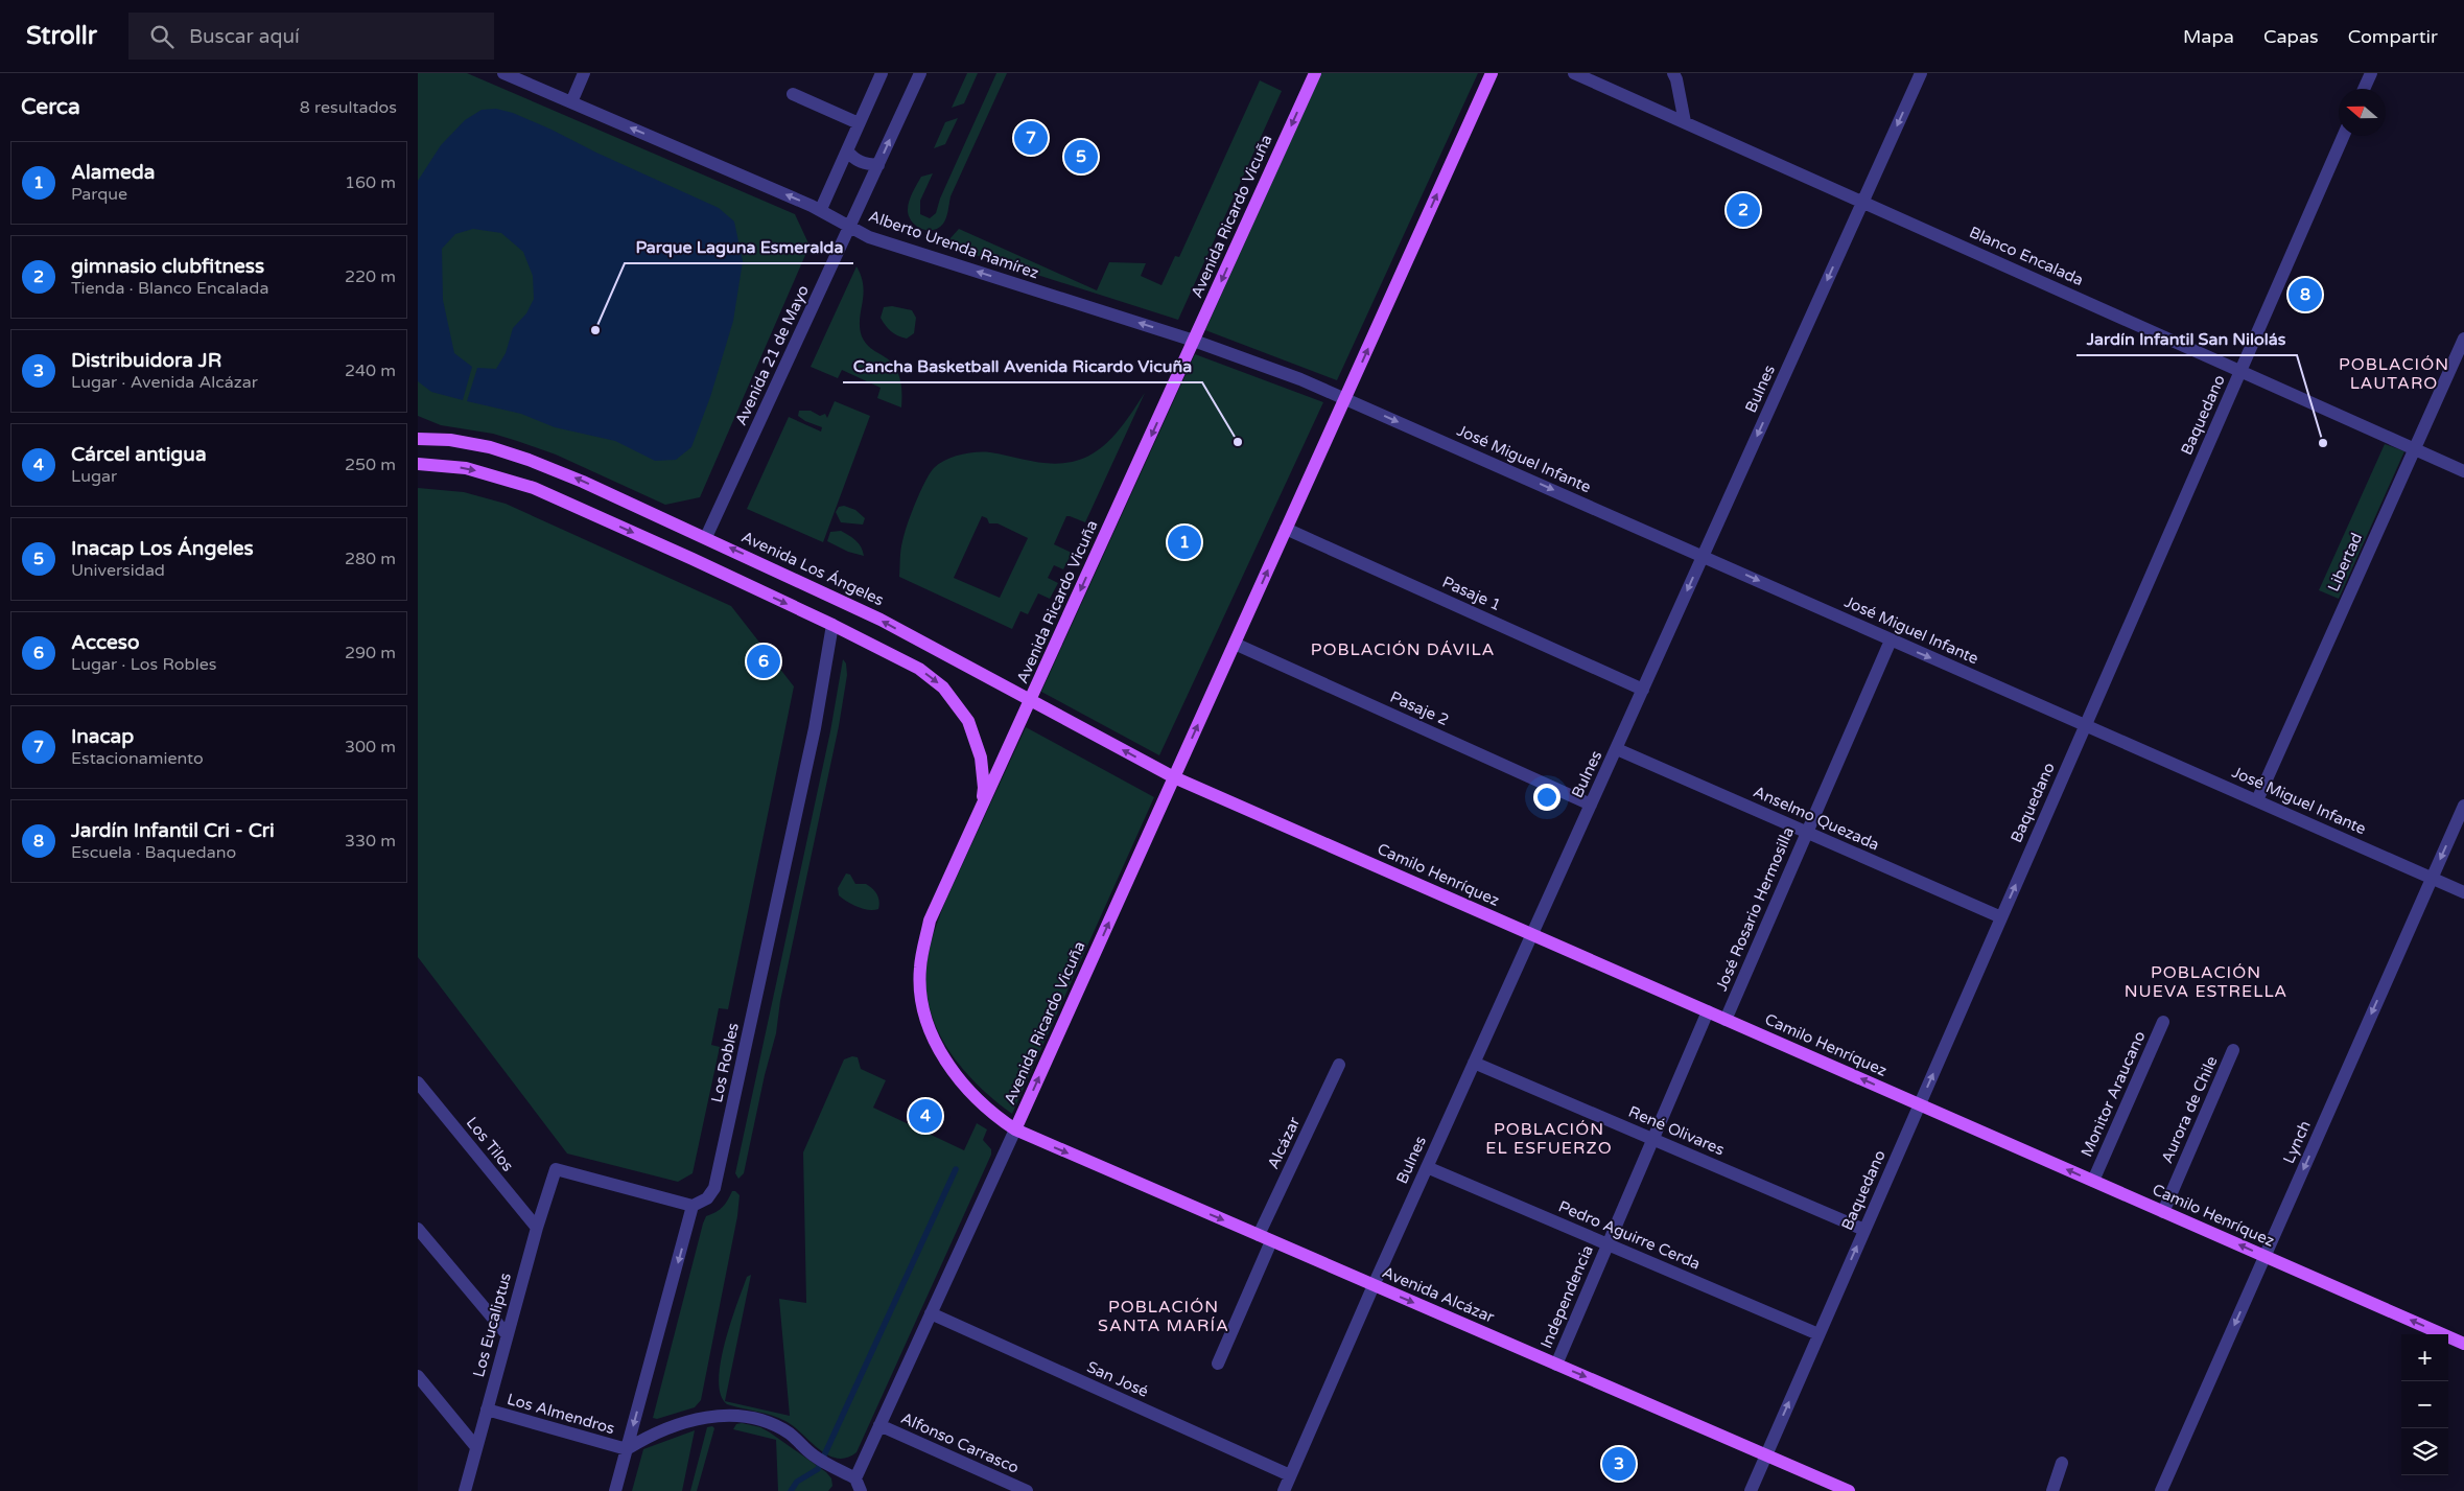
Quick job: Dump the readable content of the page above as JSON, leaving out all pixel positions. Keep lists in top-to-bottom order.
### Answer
{
  "streets": {
    "main road": [
      "Avenida Ricardo Vicuña",
      "Avenida Los Ángeles",
      "Camilo Henríquez",
      "Avenida Alcázar"
    ],
    "street": [
      "Alberto Urenda Ramírez",
      "Blanco Encalada",
      "Avenida 21 de Mayo",
      "Bulnes",
      "Baquedano",
      "José Miguel Infante",
      "Libertad",
      "Pasaje 1",
      "Pasaje 2",
      "Anselmo Quezada",
      "José Rosario Hermosilla",
      "Los Robles",
      "Monitor Araucano",
      "Aurora de Chile",
      "René Olivares",
      "Lynch",
      "Alcázar",
      "Los Tilos",
      "Pedro Aguirre Cerda",
      "Independencia",
      "Los Eucaliptus",
      "San José",
      "Los Almendros",
      "Alfonso Carrasco"
    ]
  },
  "crossings": [
    ["Avenida Ricardo Vicuña", "Alberto Urenda Ramírez"],
    ["Avenida Ricardo Vicuña", "José Miguel Infante"],
    ["Avenida Ricardo Vicuña", "Avenida Los Ángeles"],
    ["Avenida Ricardo Vicuña", "Pasaje 1"],
    ["Avenida Ricardo Vicuña", "Pasaje 2"],
    ["Avenida Ricardo Vicuña", "Camilo Henríquez"],
    ["Avenida Ricardo Vicuña", "Avenida Alcázar"],
    ["Avenida Ricardo Vicuña", "San José"],
    ["Avenida Ricardo Vicuña", "Alfonso Carrasco"],
    ["Alberto Urenda Ramírez", "Avenida 21 de Mayo"],
    ["Alberto Urenda Ramírez", "José Miguel Infante"],
    ["Blanco Encalada", "Bulnes"],
    ["Blanco Encalada", "Baquedano"],
    ["Blanco Encalada", "Libertad"],
    ["Avenida 21 de Mayo", "Avenida Los Ángeles"],
    ["Bulnes", "José Miguel Infante"],
    ["Bulnes", "Pasaje 1"],
    ["Bulnes", "Pasaje 2"],
    ["Bulnes", "Anselmo Quezada"],
    ["Bulnes", "Camilo Henríquez"],
    ["Bulnes", "René Olivares"],
    ["Bulnes", "Pedro Aguirre Cerda"],
    ["Bulnes", "Avenida Alcázar"],
    ["Bulnes", "San José"],
    ["Baquedano", "José Miguel Infante"],
    ["Baquedano", "Anselmo Quezada"],
    ["Baquedano", "Camilo Henríquez"],
    ["Baquedano", "René Olivares"],
    ["Baquedano", "Pedro Aguirre Cerda"],
    ["Baquedano", "Avenida Alcázar"],
    ["José Miguel Infante", "Libertad"],
    ["José Miguel Infante", "José Rosario Hermosilla"],
    ["José Miguel Infante", "Lynch"],
    ["Avenida Los Ángeles", "Camilo Henríquez"],
    ["Anselmo Quezada", "José Rosario Hermosilla"],
    ["Camilo Henríquez", "José Rosario Hermosilla"],
    ["Camilo Henríquez", "Monitor Araucano"],
    ["Camilo Henríquez", "Aurora de Chile"],
    ["Camilo Henríquez", "Lynch"],
    ["Camilo Henríquez", "Independencia"],
    ["Los Robles", "Los Eucaliptus"],
    ["René Olivares", "Independencia"],
    ["Alcázar", "Avenida Alcázar"],
    ["Los Tilos", "Los Eucaliptus"],
    ["Pedro Aguirre Cerda", "Independencia"],
    ["Avenida Alcázar", "Independencia"],
    ["Los Eucaliptus", "Los Almendros"]
  ],
  "one_way": [
    "Alberto Urenda Ramírez",
    "Bulnes",
    "Baquedano",
    "José Miguel Infante",
    "Camilo Henríquez",
    "Lynch",
    "Avenida Alcázar"
  ],
  "districts": [
    "POBLACIÓN LAUTARO",
    "POBLACIÓN DÁVILA",
    "POBLACIÓN NUEVA ESTRELLA",
    "POBLACIÓN EL ESFUERZO",
    "POBLACIÓN SANTA MARÍA"
  ],
  "places": ["Parque Laguna Esmeralda", "Cancha Basketball Avenida Ricardo Vicuña", "Jardín Infantil San Nilolás"],
  "north": "left",
  "page": {
    "header": "Strollr",
    "search": "Buscar aquí",
    "nav": ["Mapa", "Capas", "Compartir"],
    "heading": ["Cerca", "8 resultados"],
    "pins": [
      "7",
      "5",
      "2",
      "8",
      "1",
      "6",
      "4",
      "3"
    ],
    "list": [
      {
        "mark": "1",
        "name": "Alameda",
        "note": "Parque",
        "value": "160 m"
      },
      {
        "mark": "2",
        "name": "gimnasio clubfitness",
        "note": "Tienda · Blanco Encalada",
        "value": "220 m"
      },
      {
        "mark": "3",
        "name": "Distribuidora JR",
        "note": "Lugar · Avenida Alcázar",
        "value": "240 m"
      },
      {
        "mark": "4",
        "name": "Cárcel antigua",
        "note": "Lugar",
        "value": "250 m"
      },
      {
        "mark": "5",
        "name": "Inacap Los Ángeles",
        "note": "Universidad",
        "value": "280 m"
      },
      {
        "mark": "6",
        "name": "Acceso",
        "note": "Lugar · Los Robles",
        "value": "290 m"
      },
      {
        "mark": "7",
        "name": "Inacap",
        "note": "Estacionamiento",
        "value": "300 m"
      },
      {
        "mark": "8",
        "name": "Jardín Infantil Cri - Cri",
        "note": "Escuela · Baquedano",
        "value": "330 m"
      }
    ],
    "map_buttons": ["+", "−"]
  }
}
